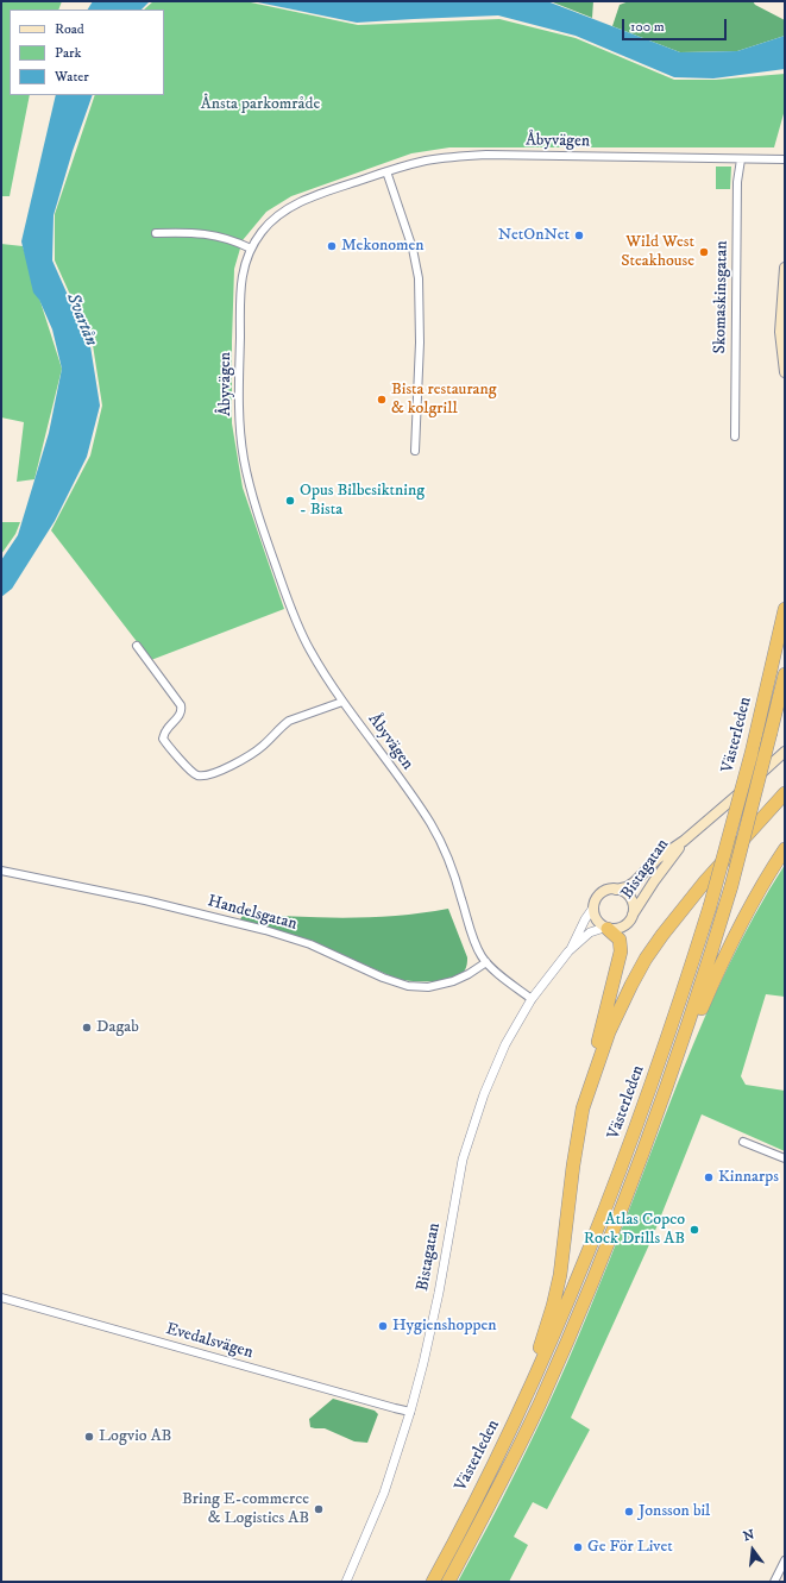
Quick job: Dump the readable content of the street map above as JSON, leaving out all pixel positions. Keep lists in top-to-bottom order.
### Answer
{
  "streets": {
    "highway": ["Västerleden"],
    "main road": ["Bistagatan"],
    "street": [
      "Åbyvägen",
      "Skomaskinsgatan",
      "Handelsgatan",
      "Evedalsvägen"
    ]
  },
  "crossings": [
    ["Åbyvägen", "Skomaskinsgatan"],
    ["Åbyvägen", "Bistagatan"],
    ["Åbyvägen", "Handelsgatan"],
    ["Bistagatan", "Evedalsvägen"]
  ],
  "water": ["Svartån"],
  "parks": ["Ånsta parkområde"],
  "places": [
    "NetOnNet",
    "Mekonomen",
    "Wild West Steakhouse",
    "Bista restaurang & kolgrill",
    "Opus Bilbesiktning - Bista",
    "Dagab",
    "Kinnarps",
    "Atlas Copco Rock Drills AB",
    "Hygienshoppen",
    "Logvio AB",
    "Bring E-commerce & Logistics AB",
    "Jonsson bil",
    "Ge För Livet"
  ],
  "legend": ["Road", "Park", "Water"],
  "scale_bar": "100 m",
  "north": "top"
}
